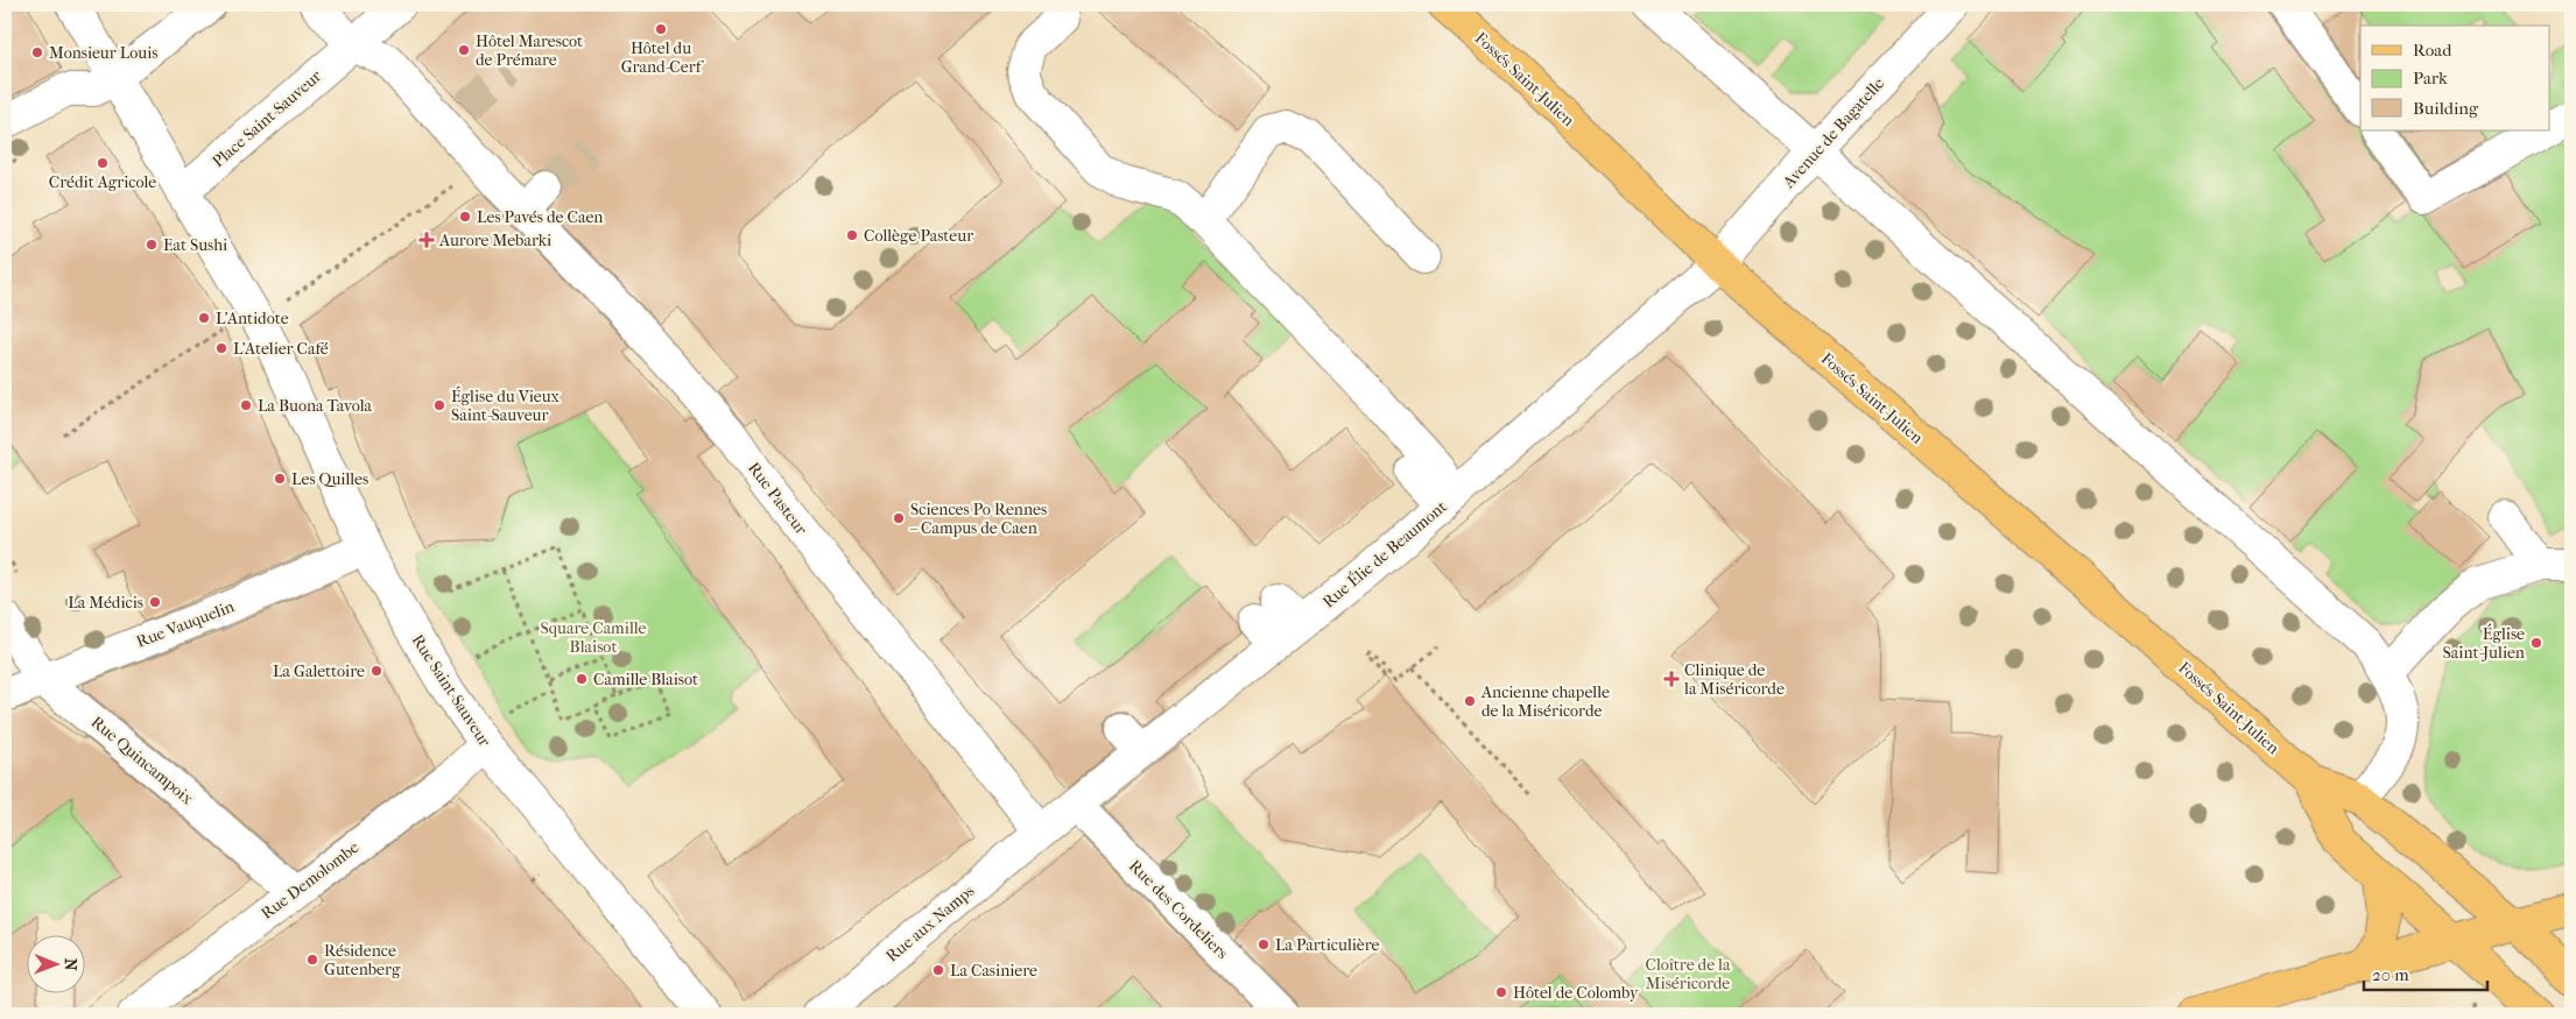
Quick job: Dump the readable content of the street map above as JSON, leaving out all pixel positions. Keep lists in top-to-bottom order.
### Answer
{
  "streets": {
    "main road": ["Fossés Saint-Julien"],
    "street": [
      "Place Saint-Sauveur",
      "Avenue de Bagatelle",
      "Rue Pasteur",
      "Rue Élie de Beaumont",
      "Rue Vauquelin",
      "Rue Saint-Sauveur",
      "Rue Quincampoix",
      "Rue Demolombe",
      "Rue des Cordeliers",
      "Rue aux Namps"
    ]
  },
  "crossings": [
    ["Fossés Saint-Julien", "Avenue de Bagatelle"],
    ["Fossés Saint-Julien", "Rue Élie de Beaumont"],
    ["Place Saint-Sauveur", "Rue Pasteur"],
    ["Place Saint-Sauveur", "Rue Saint-Sauveur"],
    ["Avenue de Bagatelle", "Rue Élie de Beaumont"],
    ["Rue Pasteur", "Rue Élie de Beaumont"],
    ["Rue Pasteur", "Rue aux Namps"],
    ["Rue Élie de Beaumont", "Rue des Cordeliers"],
    ["Rue Élie de Beaumont", "Rue aux Namps"],
    ["Rue Vauquelin", "Rue Saint-Sauveur"],
    ["Rue Vauquelin", "Rue Quincampoix"],
    ["Rue Saint-Sauveur", "Rue Demolombe"],
    ["Rue Quincampoix", "Rue Demolombe"]
  ],
  "parks": ["Square Camille Blaisot", "Cloître de la Miséricorde"],
  "places": {
    "other": [
      "Hôtel du Grand-Cerf",
      "Hôtel Marescot de Prémare",
      "Monsieur Louis",
      "Crédit Agricole",
      "Les Pavés de Caen",
      "Collège Pasteur",
      "Eat Sushi",
      "L'Antidote",
      "L'Atelier Café",
      "La Buona Tavola",
      "Église du Vieux Saint-Sauveur",
      "Les Quilles",
      "Sciences Po Rennes – Campus de Caen",
      "La Médicis",
      "Église Saint-Julien",
      "La Galettoire",
      "Camille Blaisot",
      "Ancienne chapelle de la Miséricorde",
      "La Particulière",
      "Résidence Gutenberg",
      "La Casiniere",
      "Hôtel de Colomby"
    ],
    "health": ["Aurore Mebarki", "Clinique de la Miséricorde"]
  },
  "legend": ["Road", "Park", "Building"],
  "scale_bar": "20 m",
  "north": "right"
}
